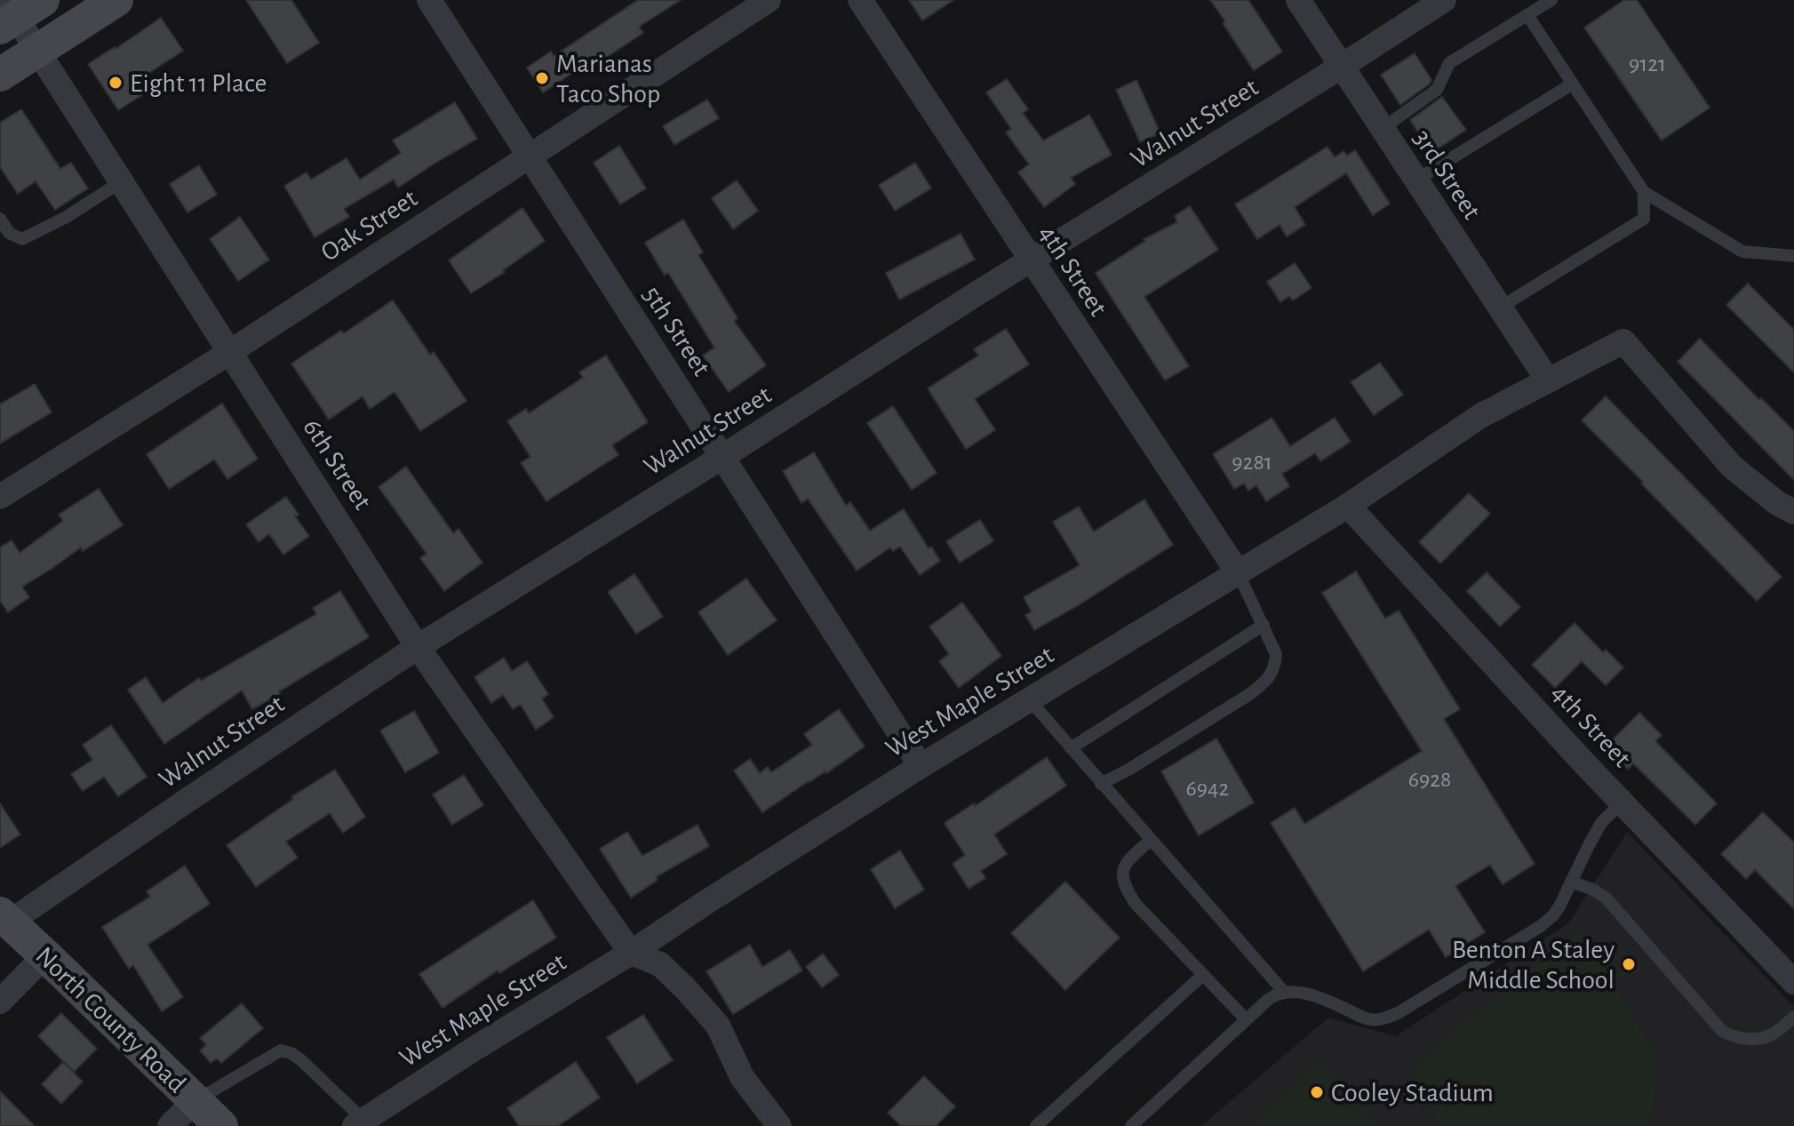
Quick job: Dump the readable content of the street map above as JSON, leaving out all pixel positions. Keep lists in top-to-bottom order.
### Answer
{
  "streets": {
    "street": [
      "Walnut Street",
      "3rd Street",
      "Oak Street",
      "4th Street",
      "5th Street",
      "6th Street",
      "West Maple Street",
      "North County Road"
    ]
  },
  "crossings": [
    ["Walnut Street", "3rd Street"],
    ["Walnut Street", "4th Street"],
    ["Walnut Street", "5th Street"],
    ["Walnut Street", "6th Street"],
    ["Walnut Street", "North County Road"],
    ["3rd Street", "West Maple Street"],
    ["Oak Street", "5th Street"],
    ["Oak Street", "6th Street"],
    ["4th Street", "West Maple Street"],
    ["5th Street", "West Maple Street"],
    ["6th Street", "West Maple Street"]
  ],
  "places": [
    "Marianas Taco Shop",
    "Eight 11 Place",
    "Benton A Staley Middle School",
    "Cooley Stadium"
  ],
  "house_numbers": [
    "9121",
    "9281",
    "6928",
    "6942"
  ]
}
